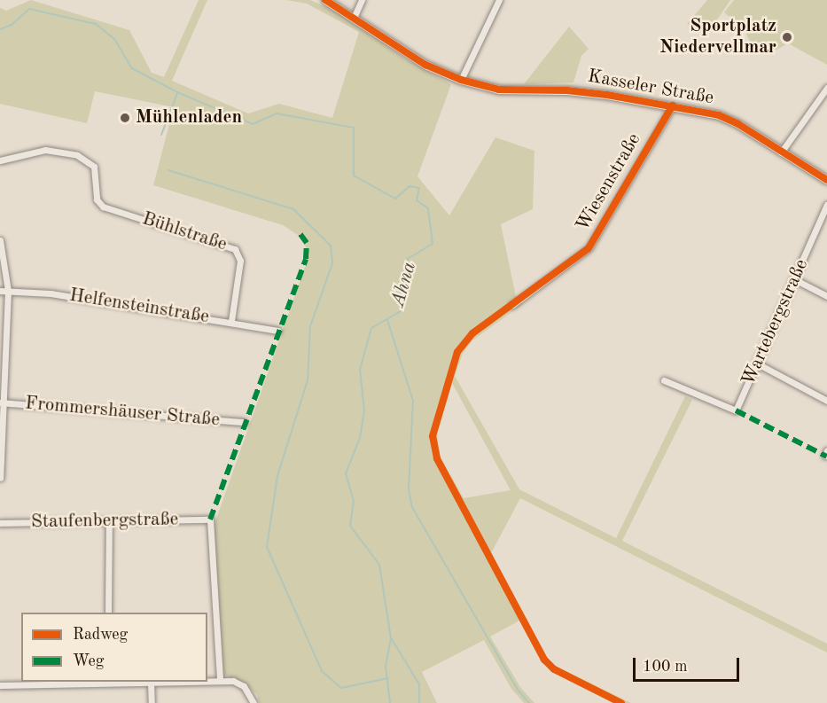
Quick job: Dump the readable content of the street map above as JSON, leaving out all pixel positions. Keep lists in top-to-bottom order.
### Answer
{
  "streets": {
    "main road": ["Kasseler Straße"],
    "street": [
      "Wiesenstraße",
      "Bühlstraße",
      "Helfensteinstraße",
      "Wartebergstraße",
      "Frommershäuser Straße",
      "Staufenbergstraße"
    ]
  },
  "crossings": [
    ["Kasseler Straße", "Wiesenstraße"],
    ["Bühlstraße", "Helfensteinstraße"]
  ],
  "water": ["Ahna"],
  "places": ["Sportplatz Niedervellmar", "Mühlenladen"],
  "legend": ["Radweg", "Weg"],
  "scale_bar": "100 m"
}
